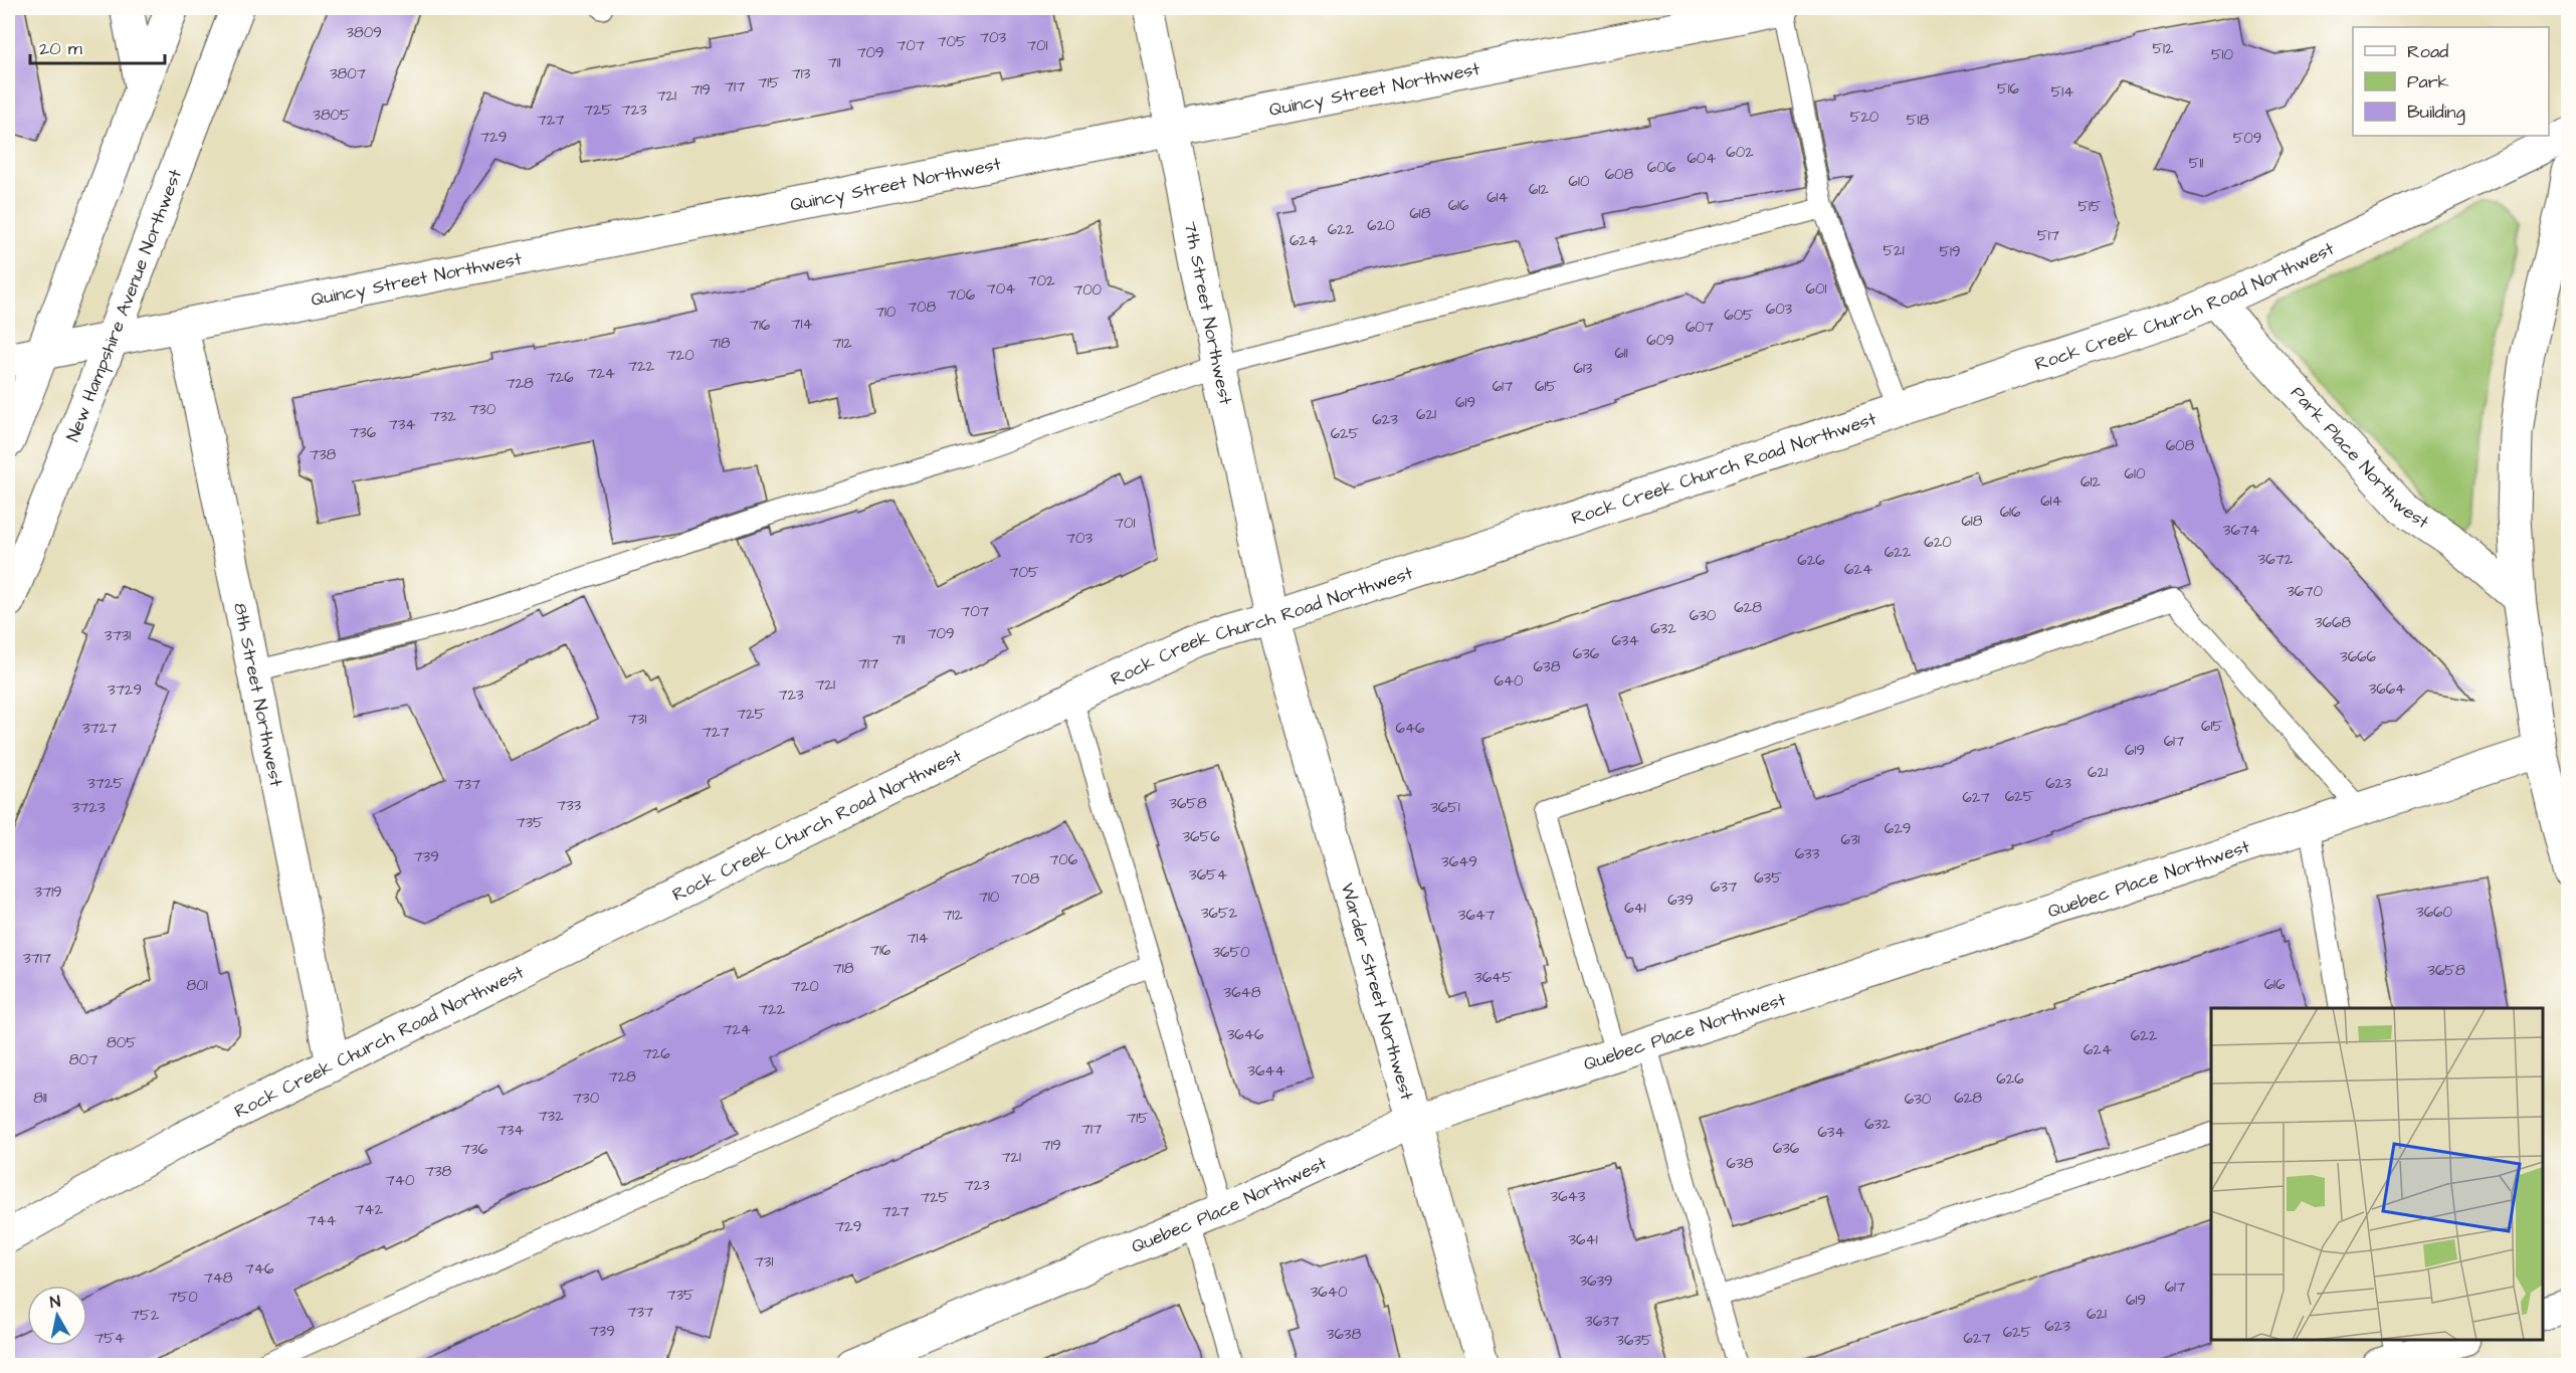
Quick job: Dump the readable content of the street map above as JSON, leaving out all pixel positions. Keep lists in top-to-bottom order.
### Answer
{
  "streets": {
    "street": [
      "Quincy Street Northwest",
      "New Hampshire Avenue Northwest",
      "Rock Creek Church Road Northwest",
      "7th Street Northwest",
      "Park Place Northwest",
      "8th Street Northwest",
      "Quebec Place Northwest",
      "Warder Street Northwest"
    ]
  },
  "crossings": [
    ["Quincy Street Northwest", "New Hampshire Avenue Northwest"],
    ["Quincy Street Northwest", "7th Street Northwest"],
    ["Quincy Street Northwest", "8th Street Northwest"],
    ["Rock Creek Church Road Northwest", "7th Street Northwest"],
    ["Rock Creek Church Road Northwest", "Park Place Northwest"],
    ["Rock Creek Church Road Northwest", "8th Street Northwest"],
    ["Rock Creek Church Road Northwest", "Warder Street Northwest"],
    ["7th Street Northwest", "Warder Street Northwest"],
    ["Quebec Place Northwest", "Warder Street Northwest"]
  ],
  "house_numbers": [
    "3809",
    "703",
    "705",
    "707",
    "701",
    "512",
    "709",
    "510",
    "711",
    "3807",
    "713",
    "715",
    "717",
    "516",
    "719",
    "514",
    "721",
    "725",
    "723",
    "3805",
    "520",
    "727",
    "518",
    "729",
    "509",
    "602",
    "604",
    "511",
    "606",
    "608",
    "610",
    "612",
    "614",
    "616",
    "515",
    "618",
    "620",
    "622",
    "517",
    "624",
    "521",
    "519",
    "702",
    "704",
    "601",
    "700",
    "706",
    "708",
    "603",
    "710",
    "605",
    "714",
    "716",
    "607",
    "609",
    "718",
    "712",
    "611",
    "720",
    "722",
    "613",
    "724",
    "726",
    "728",
    "617",
    "615",
    "619",
    "730",
    "621",
    "732",
    "623",
    "734",
    "736",
    "625",
    "608",
    "738",
    "610",
    "612",
    "614",
    "616",
    "618",
    "701",
    "3674",
    "703",
    "620",
    "622",
    "3672",
    "626",
    "624",
    "705",
    "3670",
    "628",
    "707",
    "630",
    "3668",
    "632",
    "709",
    "3731",
    "711",
    "634",
    "636",
    "3666",
    "717",
    "638",
    "640",
    "721",
    "3664",
    "3729",
    "723",
    "725",
    "731",
    "615",
    "3727",
    "646",
    "727",
    "617",
    "619",
    "621",
    "3725",
    "623",
    "737",
    "625",
    "627",
    "3658",
    "733",
    "3723",
    "3651",
    "735",
    "629",
    "3656",
    "631",
    "633",
    "739",
    "706",
    "3649",
    "3654",
    "635",
    "708",
    "637",
    "3719",
    "710",
    "639",
    "641",
    "3660",
    "3652",
    "712",
    "3647",
    "714",
    "716",
    "3650",
    "3717",
    "718",
    "3658",
    "3645",
    "616",
    "801",
    "720",
    "3648",
    "722",
    "724",
    "3646",
    "622",
    "805",
    "624",
    "726",
    "807",
    "3644",
    "728",
    "626",
    "811",
    "730",
    "628",
    "630",
    "732",
    "715",
    "632",
    "717",
    "734",
    "634",
    "719",
    "636",
    "736",
    "721",
    "638",
    "738",
    "740",
    "723",
    "3643",
    "725",
    "742",
    "727",
    "744",
    "729",
    "3641",
    "731",
    "746",
    "748",
    "3639",
    "617",
    "3640",
    "735",
    "750",
    "619",
    "737",
    "621",
    "752",
    "3637",
    "623",
    "739",
    "625",
    "3638",
    "754",
    "627",
    "3635"
  ],
  "legend": ["Road", "Park", "Building"],
  "scale_bar": "20 m",
  "north": "top"
}
